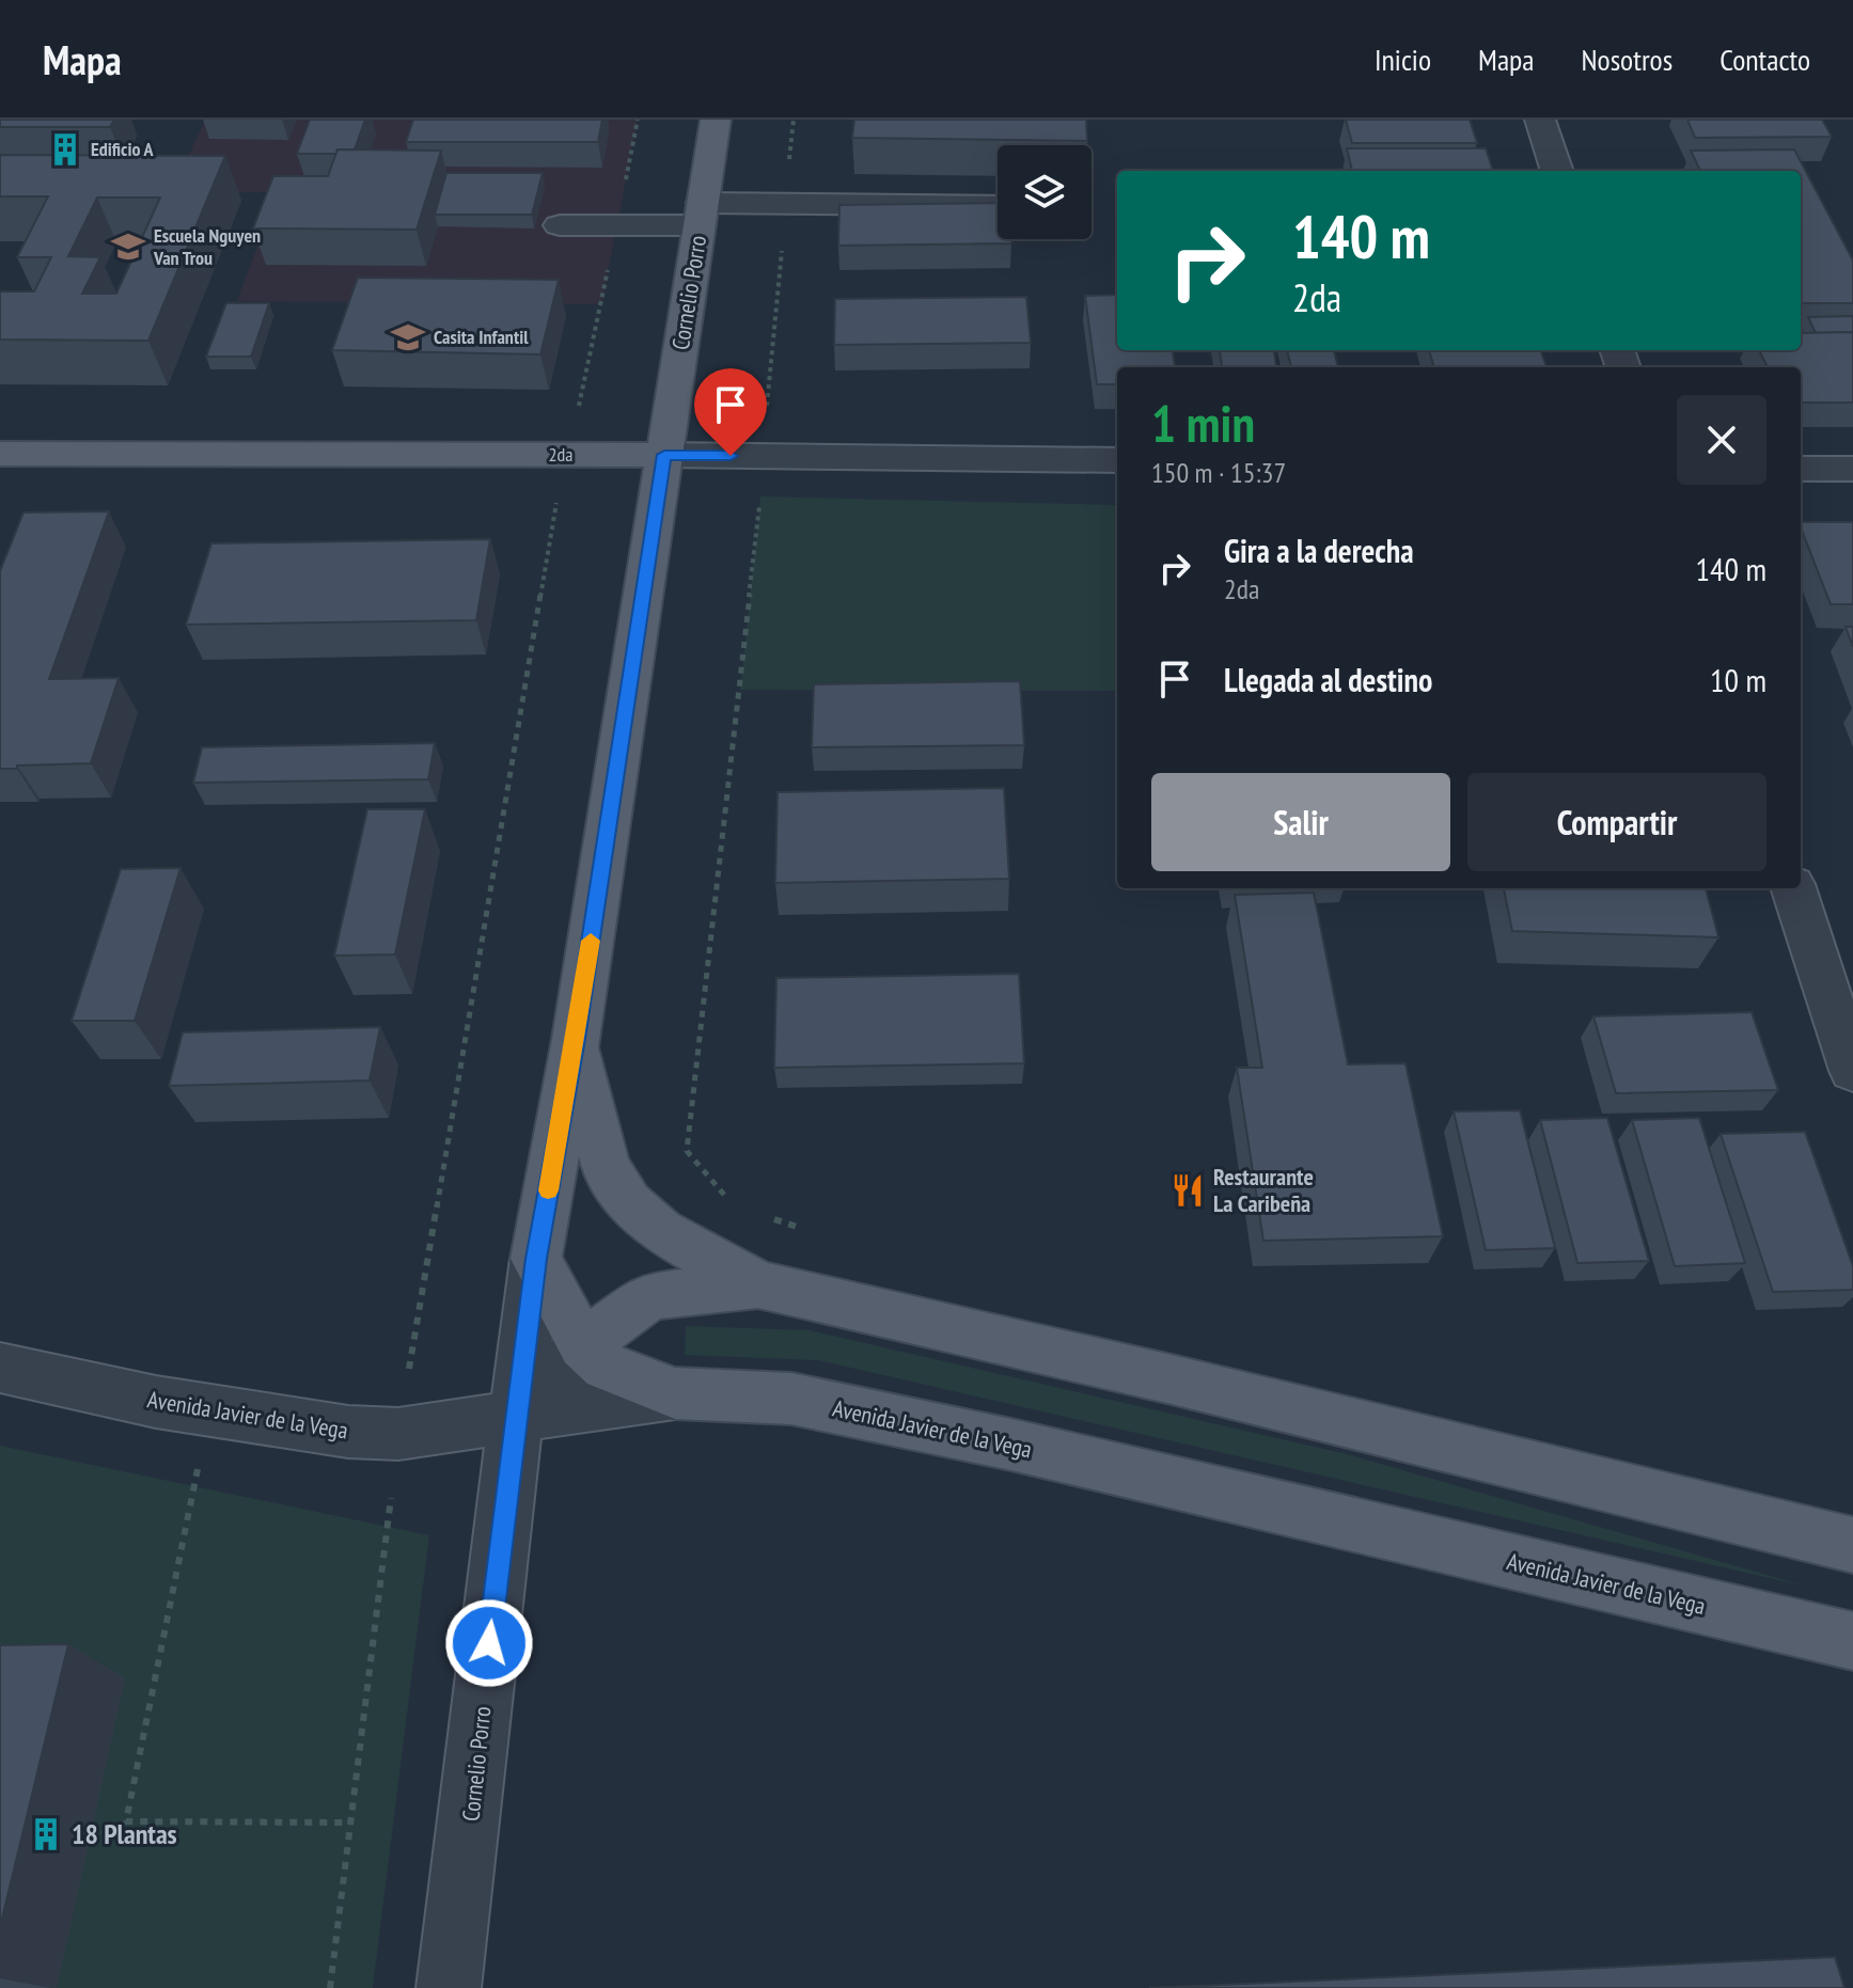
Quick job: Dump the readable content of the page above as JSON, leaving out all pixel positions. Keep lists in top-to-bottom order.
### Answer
{
  "streets": {
    "main road": ["Cornelio Porro", "2da", "Avenida Javier de la Vega"]
  },
  "crossings": [
    ["Cornelio Porro", "2da"],
    ["Cornelio Porro", "Avenida Javier de la Vega"]
  ],
  "places": {
    "building": ["Edificio A", "18 Plantas"],
    "school or university": ["Escuela Nguyen Van Trou", "Casita Infantil"],
    "restaurant": ["Restaurante La Caribeña"]
  },
  "page": {
    "header": "Mapa",
    "nav": [
      "Inicio",
      "Mapa",
      "Nosotros",
      "Contacto"
    ],
    "turn": ["140 m", "2da"],
    "heading": ["1 min", "150 m · 15:37"],
    "list": [
      {
        "name": "Gira a la derecha",
        "note": "2da",
        "value": "140 m"
      },
      {
        "name": "Llegada al destino",
        "value": "10 m"
      }
    ],
    "buttons": ["Salir", "Compartir"]
  }
}
